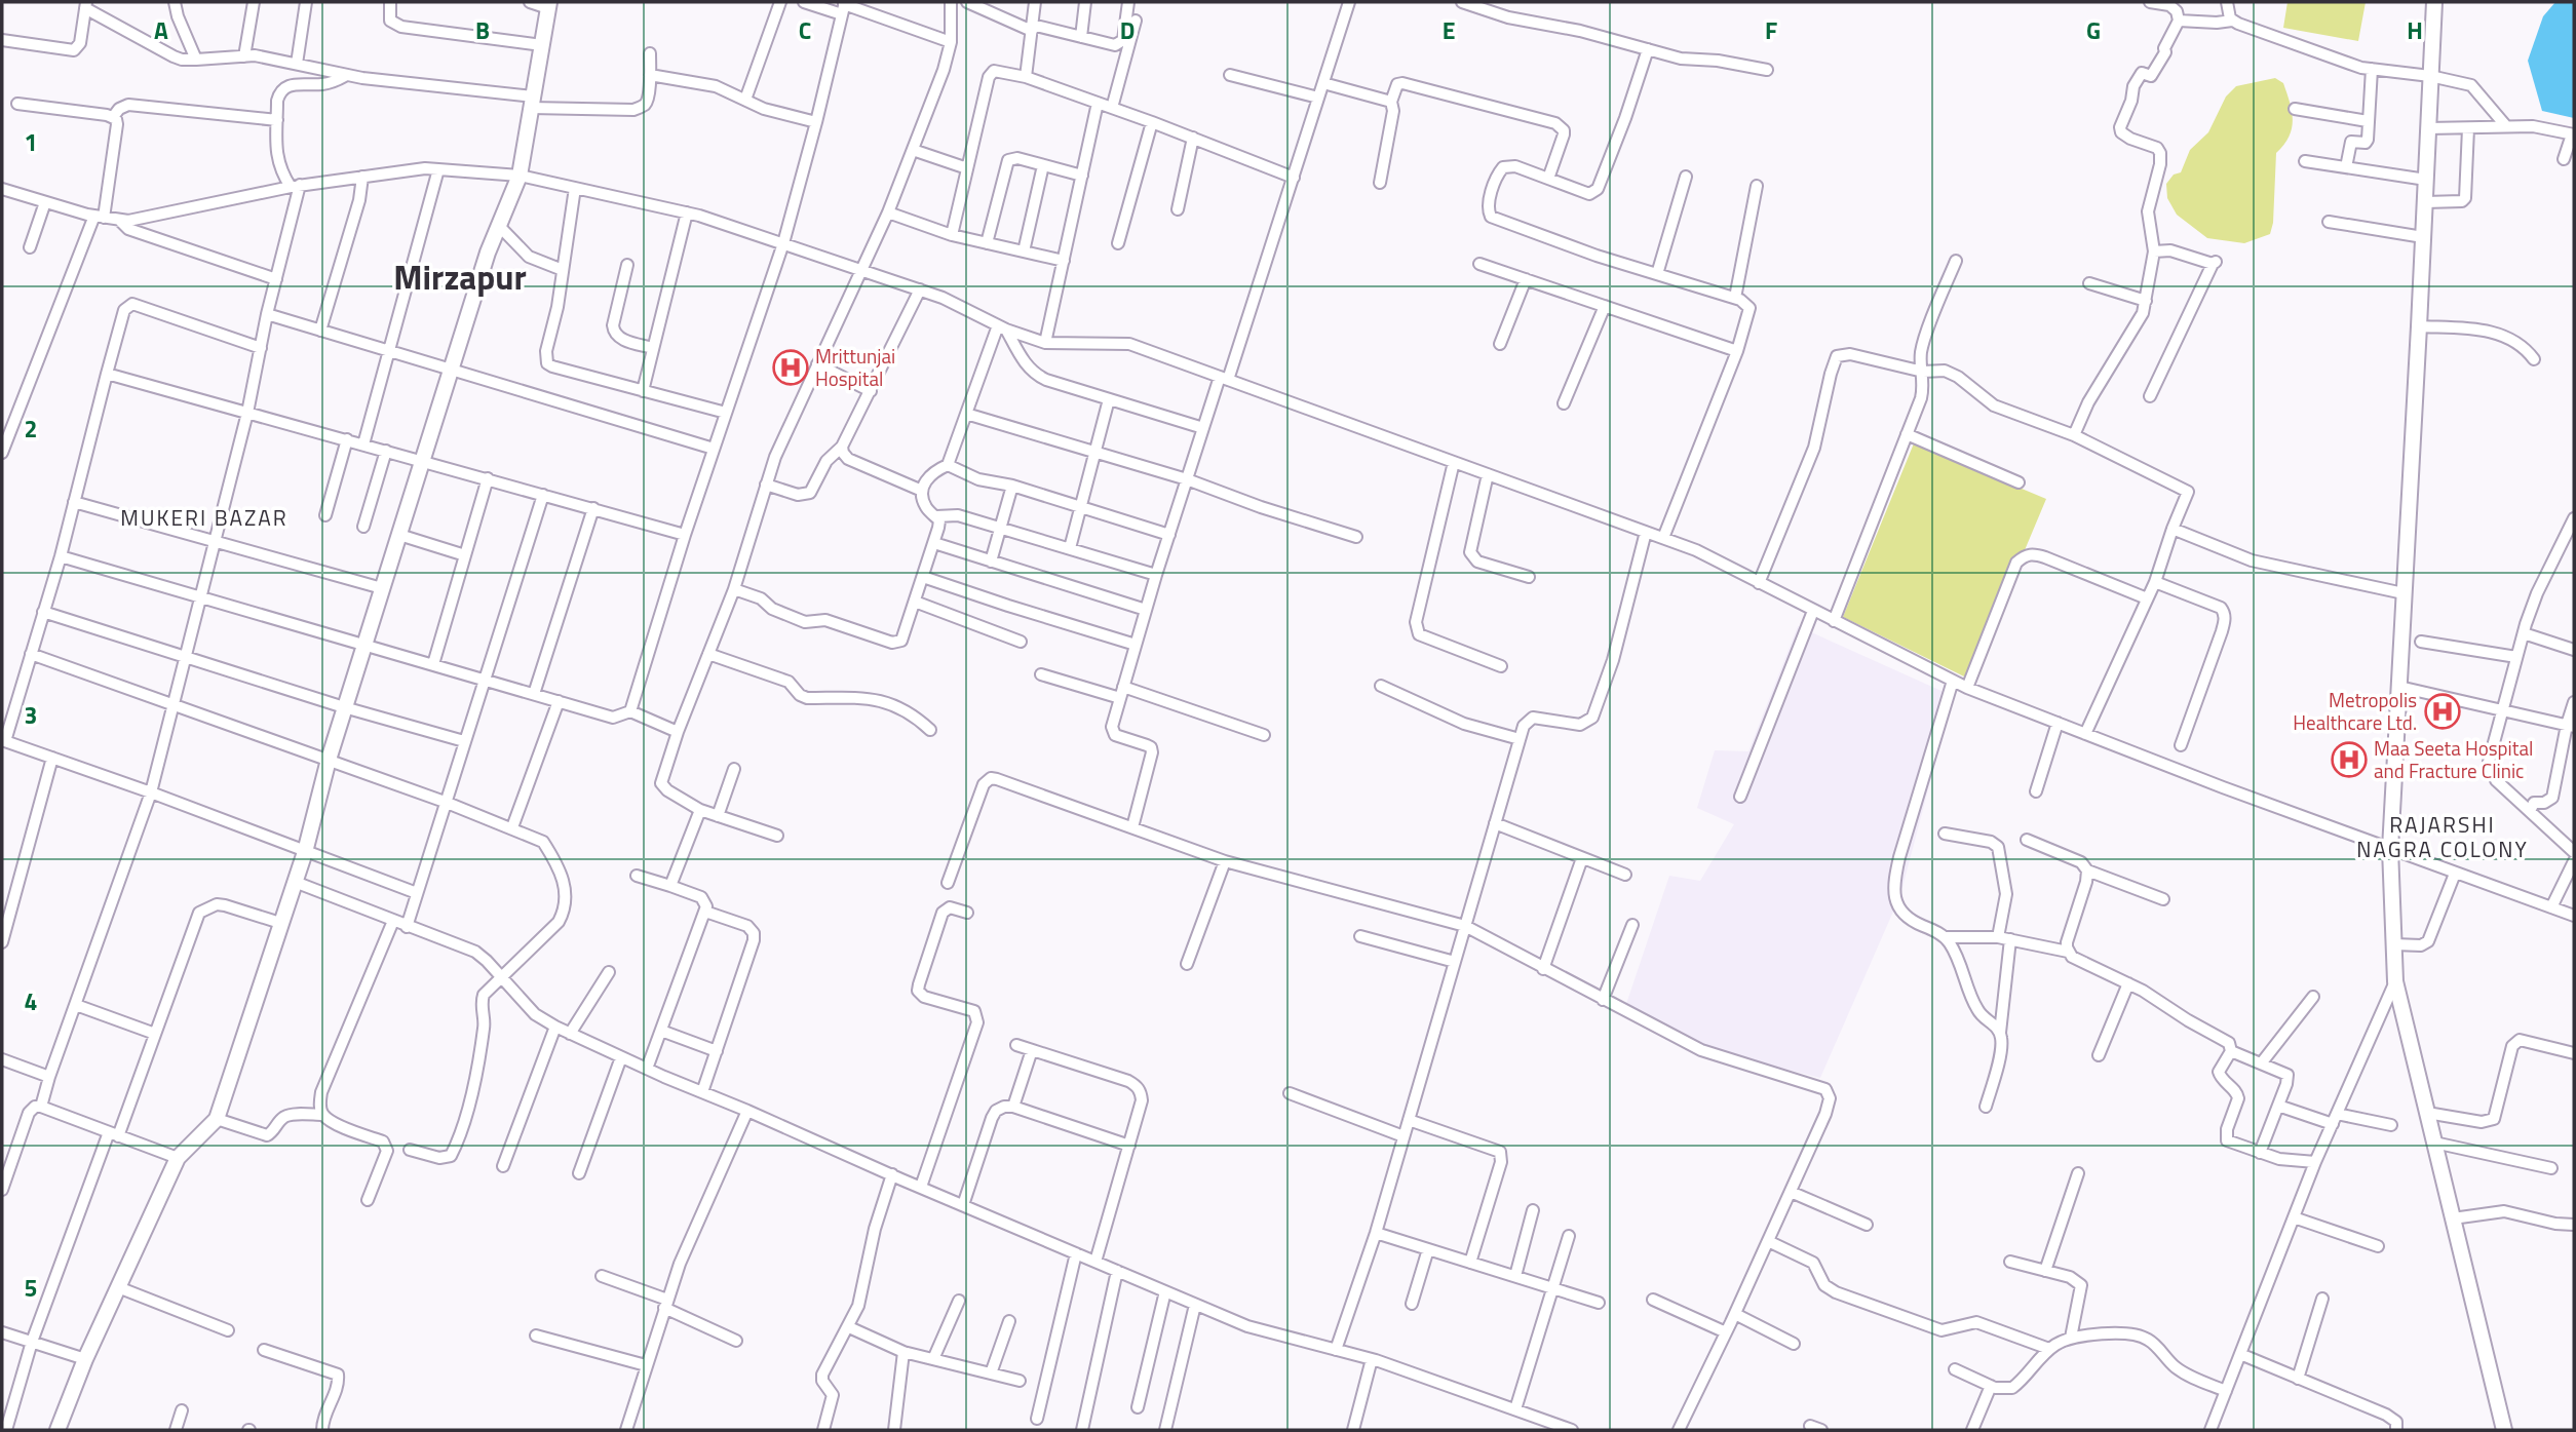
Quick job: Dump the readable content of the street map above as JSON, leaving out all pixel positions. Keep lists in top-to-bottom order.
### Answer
{
  "districts": ["Mirzapur", "MUKERI BAZAR", "RAJARSHI NAGRA COLONY"],
  "places": {
    "hospital": ["Mrittunjai Hospital", "Metropolis Healthcare Ltd.", "Maa Seeta Hospital and Fracture Clinic"]
  },
  "grid": {
    "columns": [
      "A",
      "B",
      "C",
      "D",
      "E",
      "F",
      "G",
      "H"
    ],
    "rows": [
      "1",
      "2",
      "3",
      "4",
      "5"
    ]
  }
}
